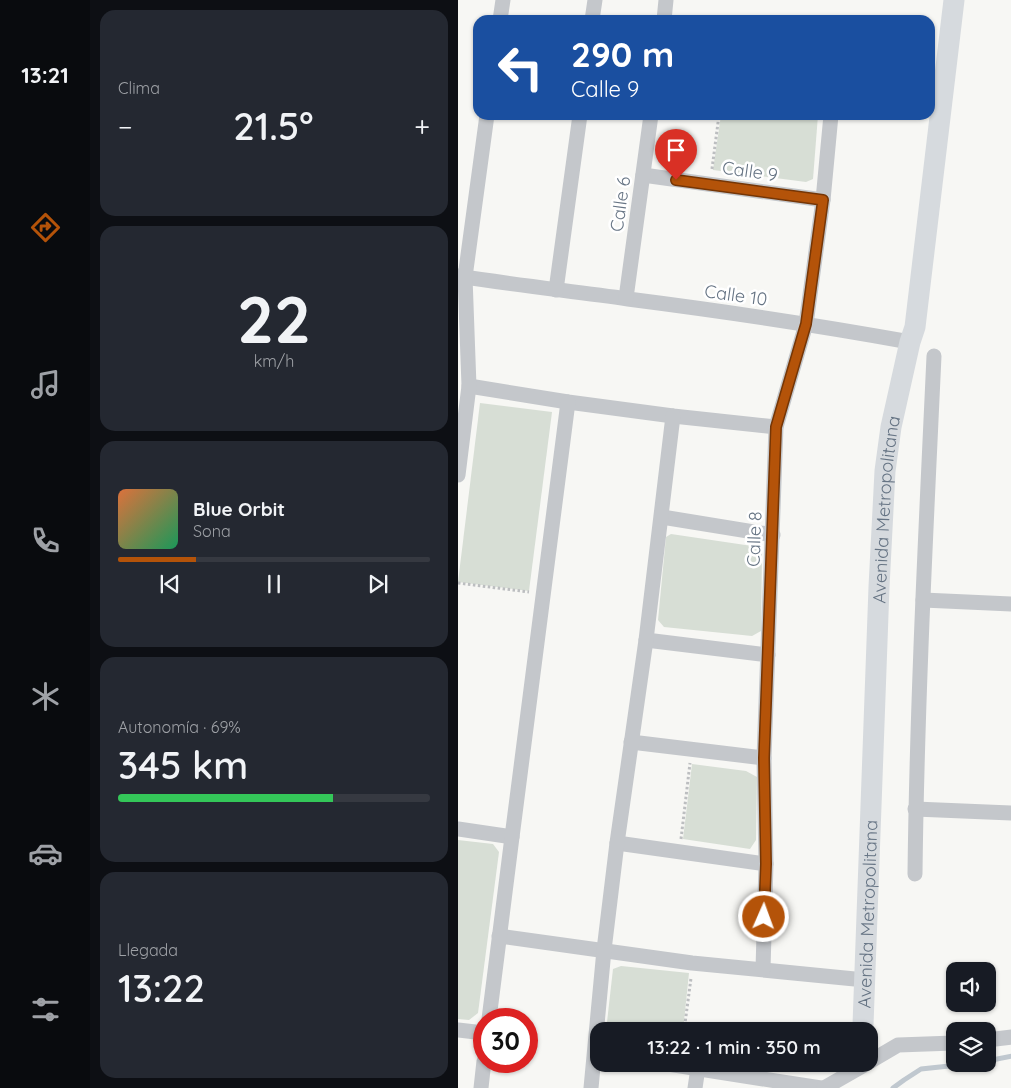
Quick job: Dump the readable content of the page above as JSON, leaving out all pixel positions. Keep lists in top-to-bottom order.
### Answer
{
  "streets": {
    "street": [
      "Calle 9",
      "Calle 6",
      "Calle 10",
      "Avenida Metropolitana",
      "Calle 8"
    ]
  },
  "crossings": [
    ["Calle 9", "Calle 6"],
    ["Calle 9", "Calle 8"],
    ["Calle 6", "Calle 10"],
    ["Calle 10", "Avenida Metropolitana"],
    ["Calle 10", "Calle 8"]
  ],
  "page": {
    "tabs": "13:21",
    "tile": [
      "Clima",
      ["22", "km/h"],
      ["Autonomía · 69%", "345 km"],
      ["Llegada", "13:22"]
    ],
    "turn": ["290 m", "Calle 9"],
    "heat": ["−", "21.5°", "+"],
    "song": ["Blue Orbit", "Sona"],
    "limit": "30",
    "trip": "13:22 · 1 min · 350 m"
  }
}
